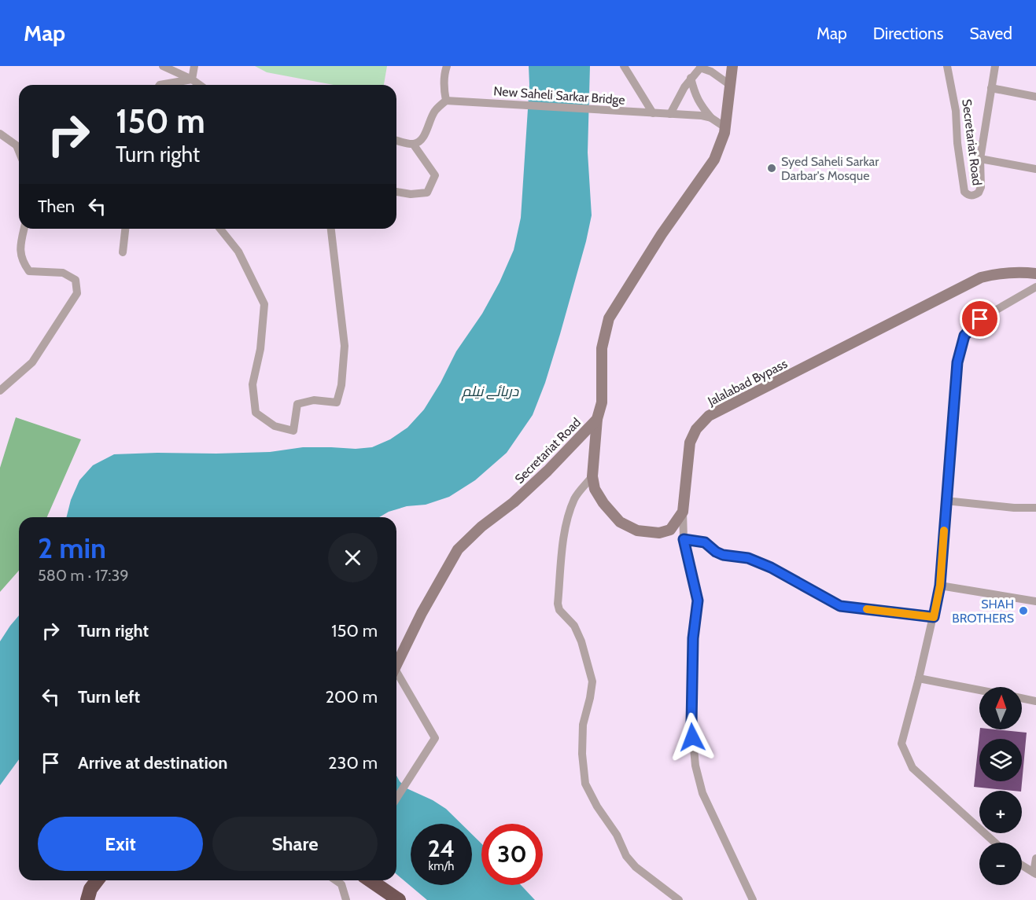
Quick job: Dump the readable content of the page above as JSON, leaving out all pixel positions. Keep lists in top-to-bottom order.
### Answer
{
  "streets": {
    "main road": ["Secretariat Road", "Jalalabad Bypass"],
    "street": ["New Saheli Sarkar Bridge"]
  },
  "water": ["دریائے نیلم"],
  "places": ["Syed Saheli Sarkar Darbar's Mosque", "SHAH BROTHERS"],
  "north": "top",
  "page": {
    "header": "Map",
    "nav": ["Map", "Directions", "Saved"],
    "turn": ["150 m", "Turn right"],
    "then": "Then",
    "heading": ["2 min", "580 m · 17:39"],
    "list": [
      {
        "name": "Turn right",
        "value": "150 m"
      },
      {
        "name": "Turn left",
        "value": "200 m"
      },
      {
        "name": "Arrive at destination",
        "value": "230 m"
      }
    ],
    "map_buttons": ["+", "−"],
    "buttons": ["Exit", "Share"],
    "speed": "24 km/h",
    "limit": "30"
  }
}
